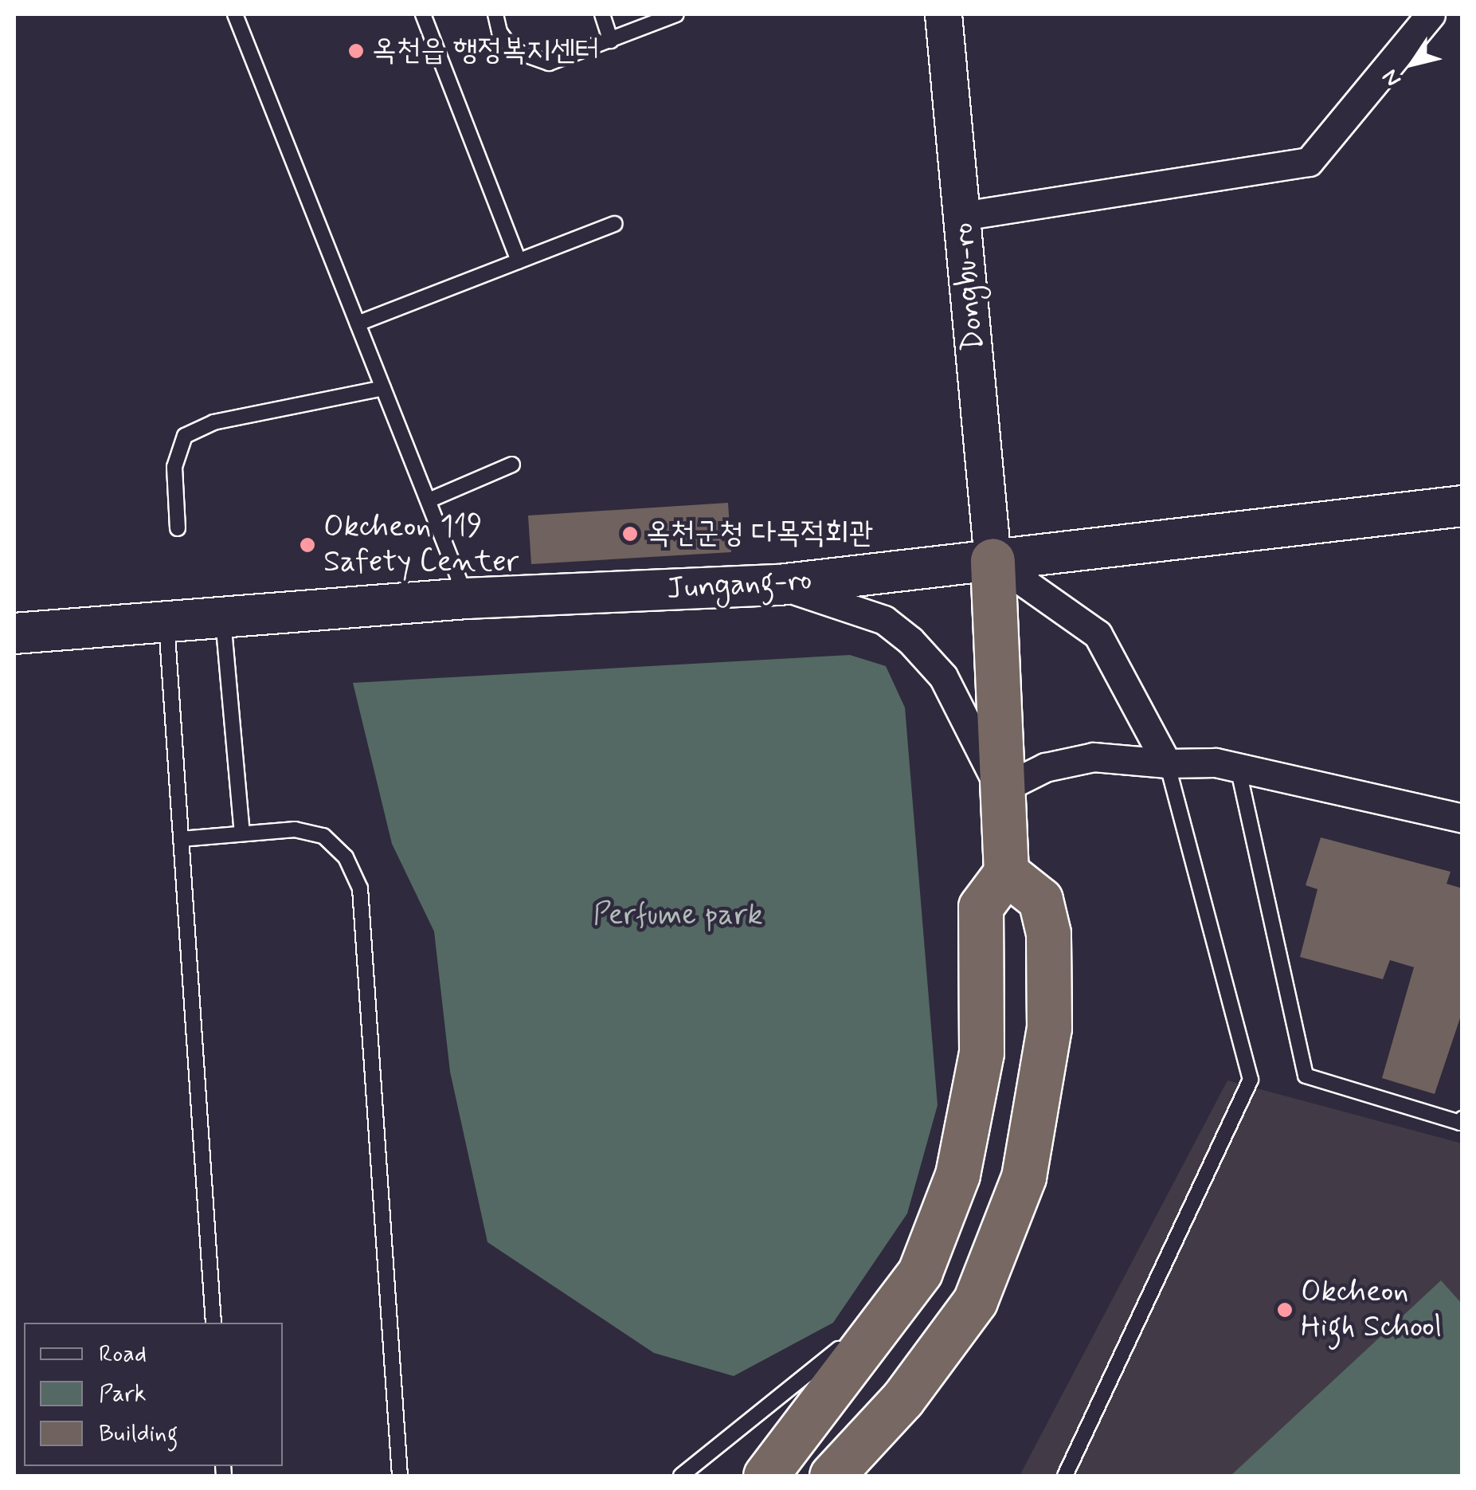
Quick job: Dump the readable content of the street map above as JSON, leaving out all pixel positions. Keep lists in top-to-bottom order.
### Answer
{
  "streets": {
    "main road": ["Jungang-ro"],
    "street": ["Dongbu-ro"]
  },
  "crossings": [
    ["Dongbu-ro", "Jungang-ro"]
  ],
  "parks": ["Perfume park"],
  "places": [
    "옥천읍 행정복지센터",
    "옥천군청 다목적회관",
    "Okcheon 119 Safety Center",
    "Okcheon High School"
  ],
  "legend": ["Road", "Park", "Building"],
  "north": "bottom left"
}
